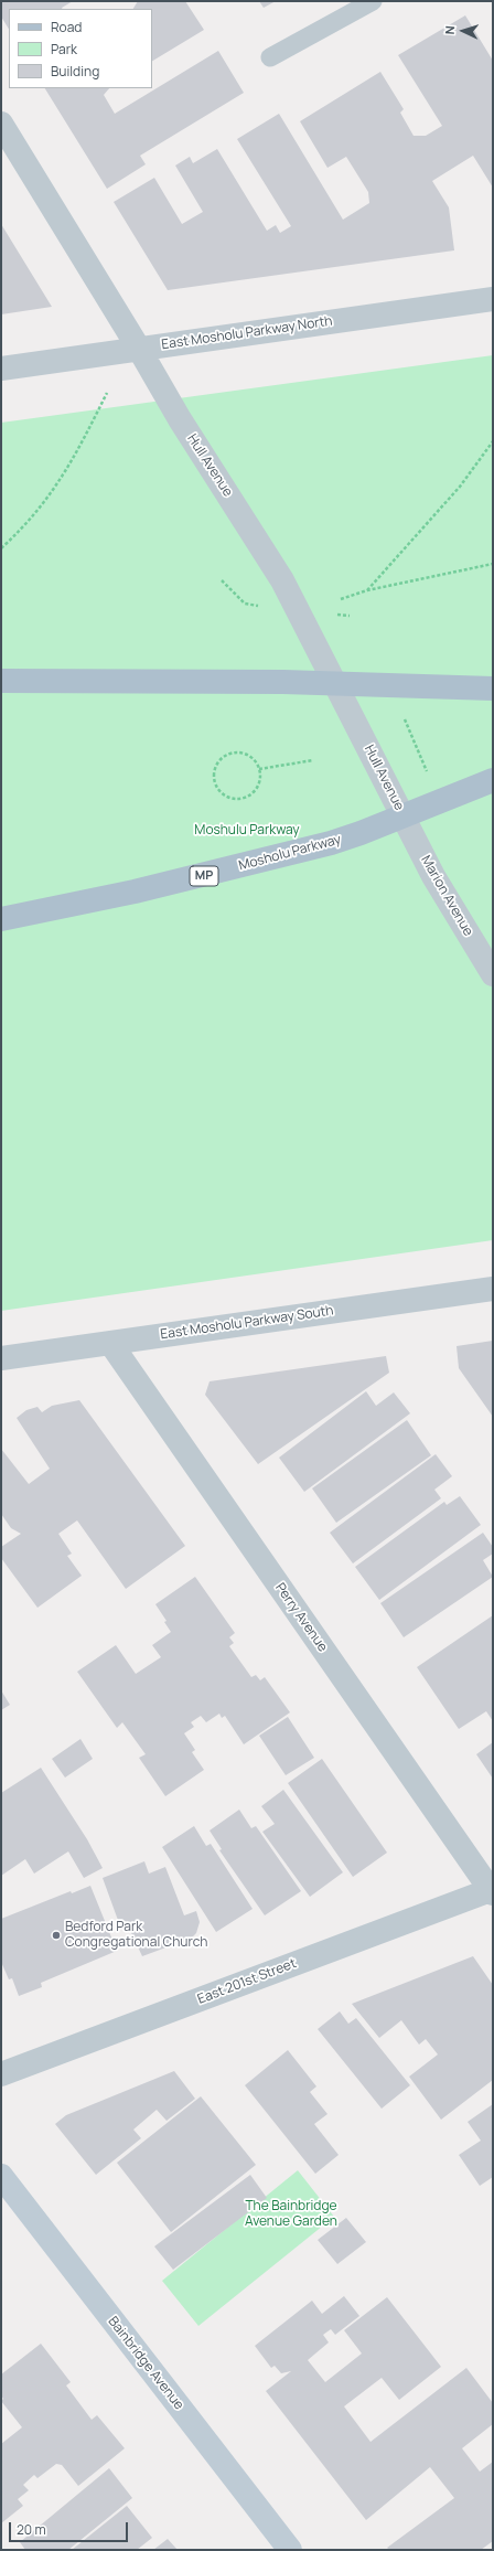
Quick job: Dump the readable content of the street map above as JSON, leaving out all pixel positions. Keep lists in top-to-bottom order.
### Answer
{
  "streets": {
    "main road": ["Mosholu Parkway", "MP", "Bainbridge Avenue"],
    "street": [
      "East Mosholu Parkway North",
      "Hull Avenue",
      "Marion Avenue",
      "East Mosholu Parkway South",
      "Perry Avenue",
      "East 201st Street"
    ]
  },
  "crossings": [
    ["East Mosholu Parkway North", "Hull Avenue"],
    ["Hull Avenue", "Mosholu Parkway"],
    ["Hull Avenue", "Marion Avenue"],
    ["Mosholu Parkway", "Marion Avenue"],
    ["East Mosholu Parkway South", "Perry Avenue"],
    ["Perry Avenue", "East 201st Street"]
  ],
  "parks": ["Moshulu Parkway", "The Bainbridge Avenue Garden"],
  "places": ["Bedford Park Congregational Church"],
  "legend": ["Road", "Park", "Building"],
  "scale_bar": "20 m",
  "north": "left"
}
